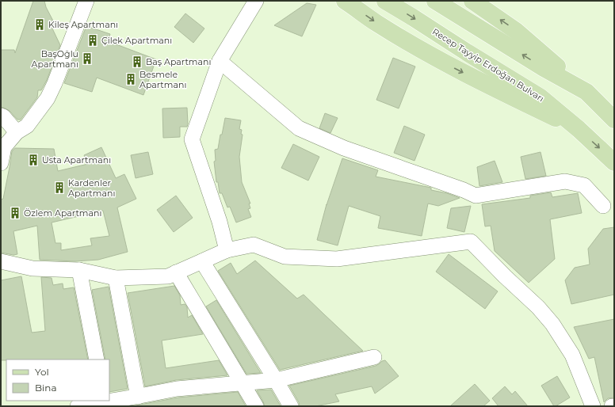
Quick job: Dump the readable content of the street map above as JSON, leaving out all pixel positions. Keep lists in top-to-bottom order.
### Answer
{
  "streets": {
    "main road": ["Recep Tayyip Erdoğan Bulvarı"]
  },
  "places": {
    "building": [
      "Kileş Apartmanı",
      "Çilek Apartmanı",
      "BaşOğlu Apartmanı",
      "Baş Apartmanı",
      "Besmele Apartmanı",
      "Usta Apartmanı",
      "Kardenler Apartmanı",
      "Özlem Apartmanı"
    ]
  },
  "legend": ["Yol", "Bina"]
}
